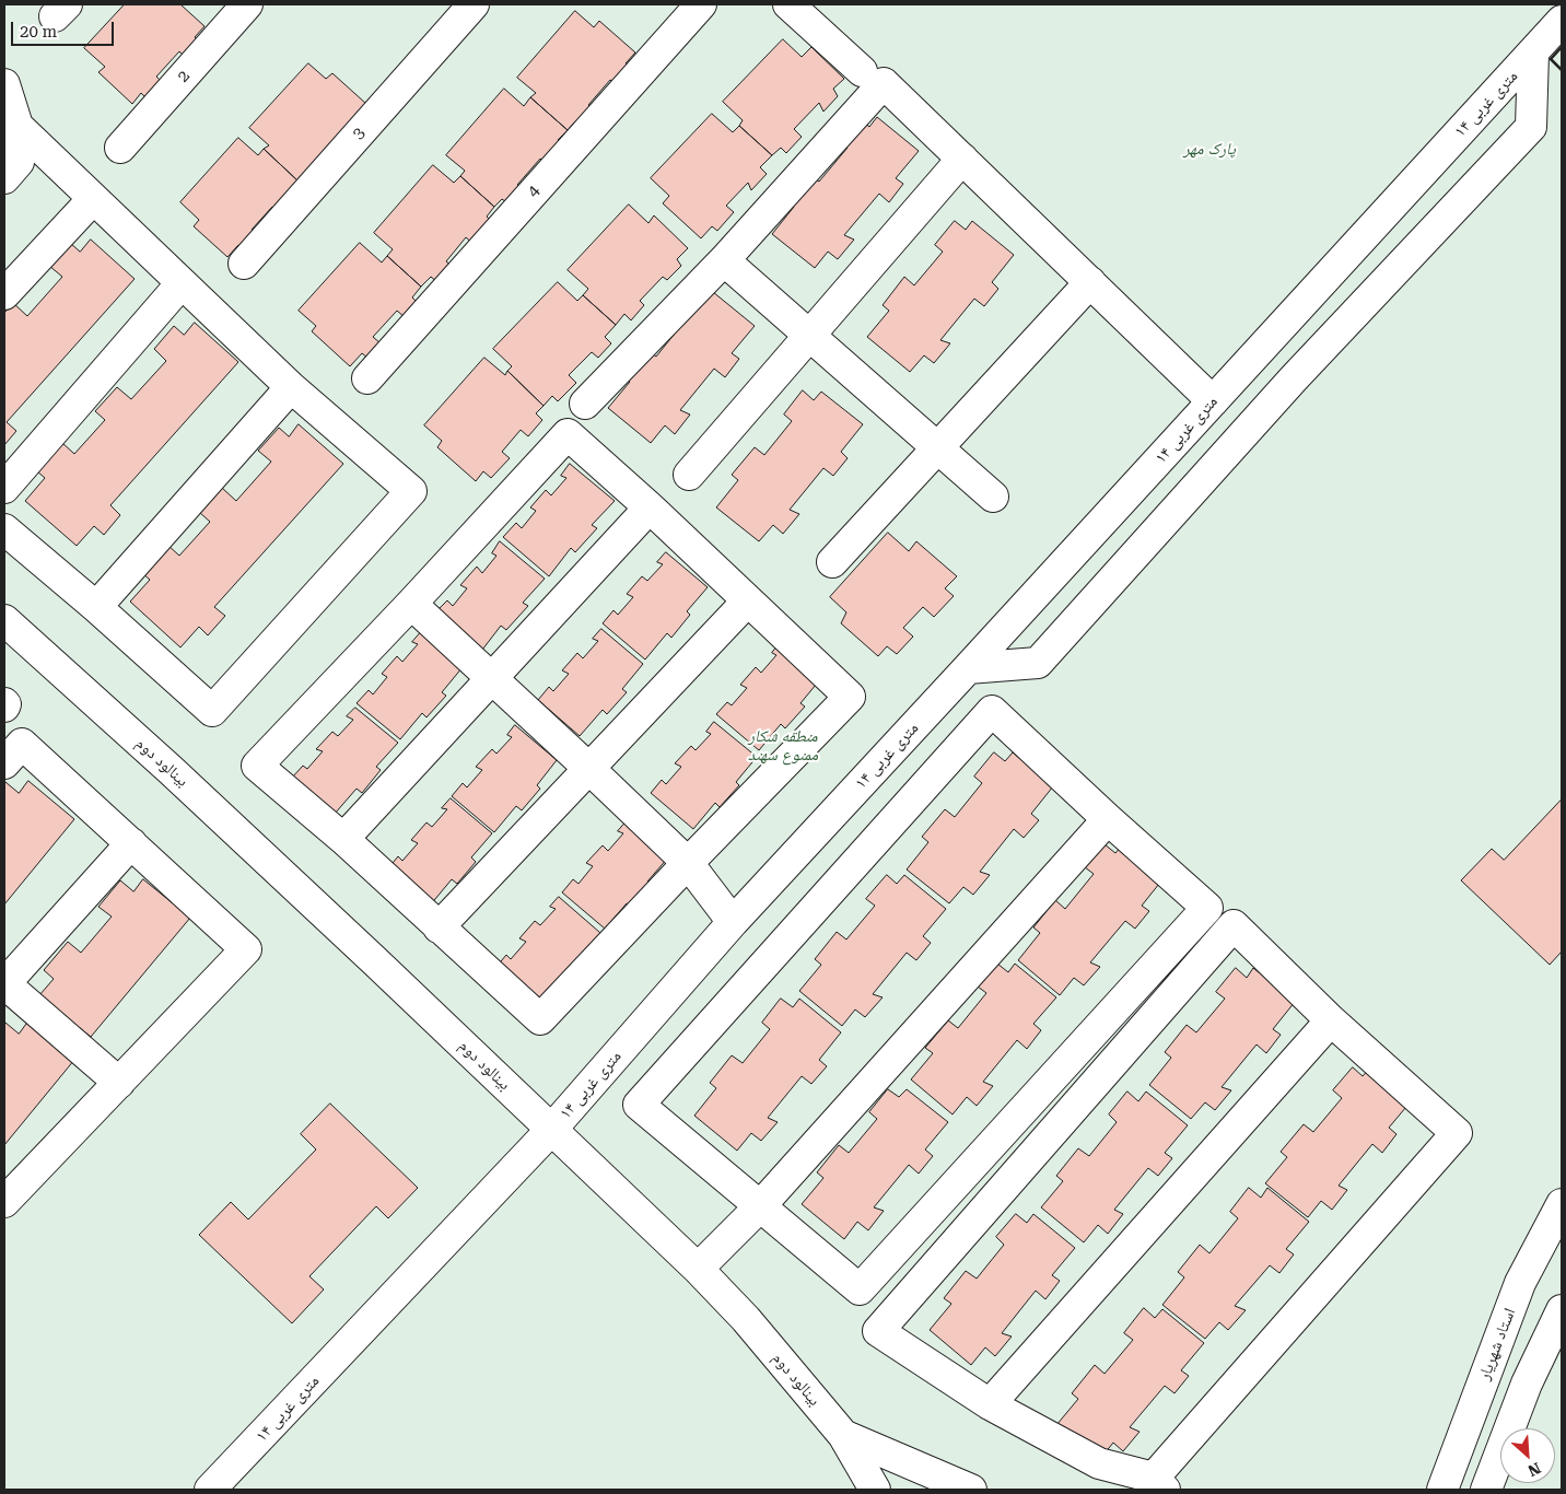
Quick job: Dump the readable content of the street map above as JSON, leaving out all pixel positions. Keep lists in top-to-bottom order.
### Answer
{
  "streets": {
    "street": [
      "2",
      "۱۴ متری غربی",
      "3",
      "4",
      "بینالود دوم",
      "استاد شهریار"
    ]
  },
  "crossings": [
    ["۱۴ متری غربی", "بینالود دوم"]
  ],
  "parks": ["پارک مهر", "منطقه شکار ممنوع سهند"],
  "scale_bar": "20 m",
  "north": "bottom right"
}
